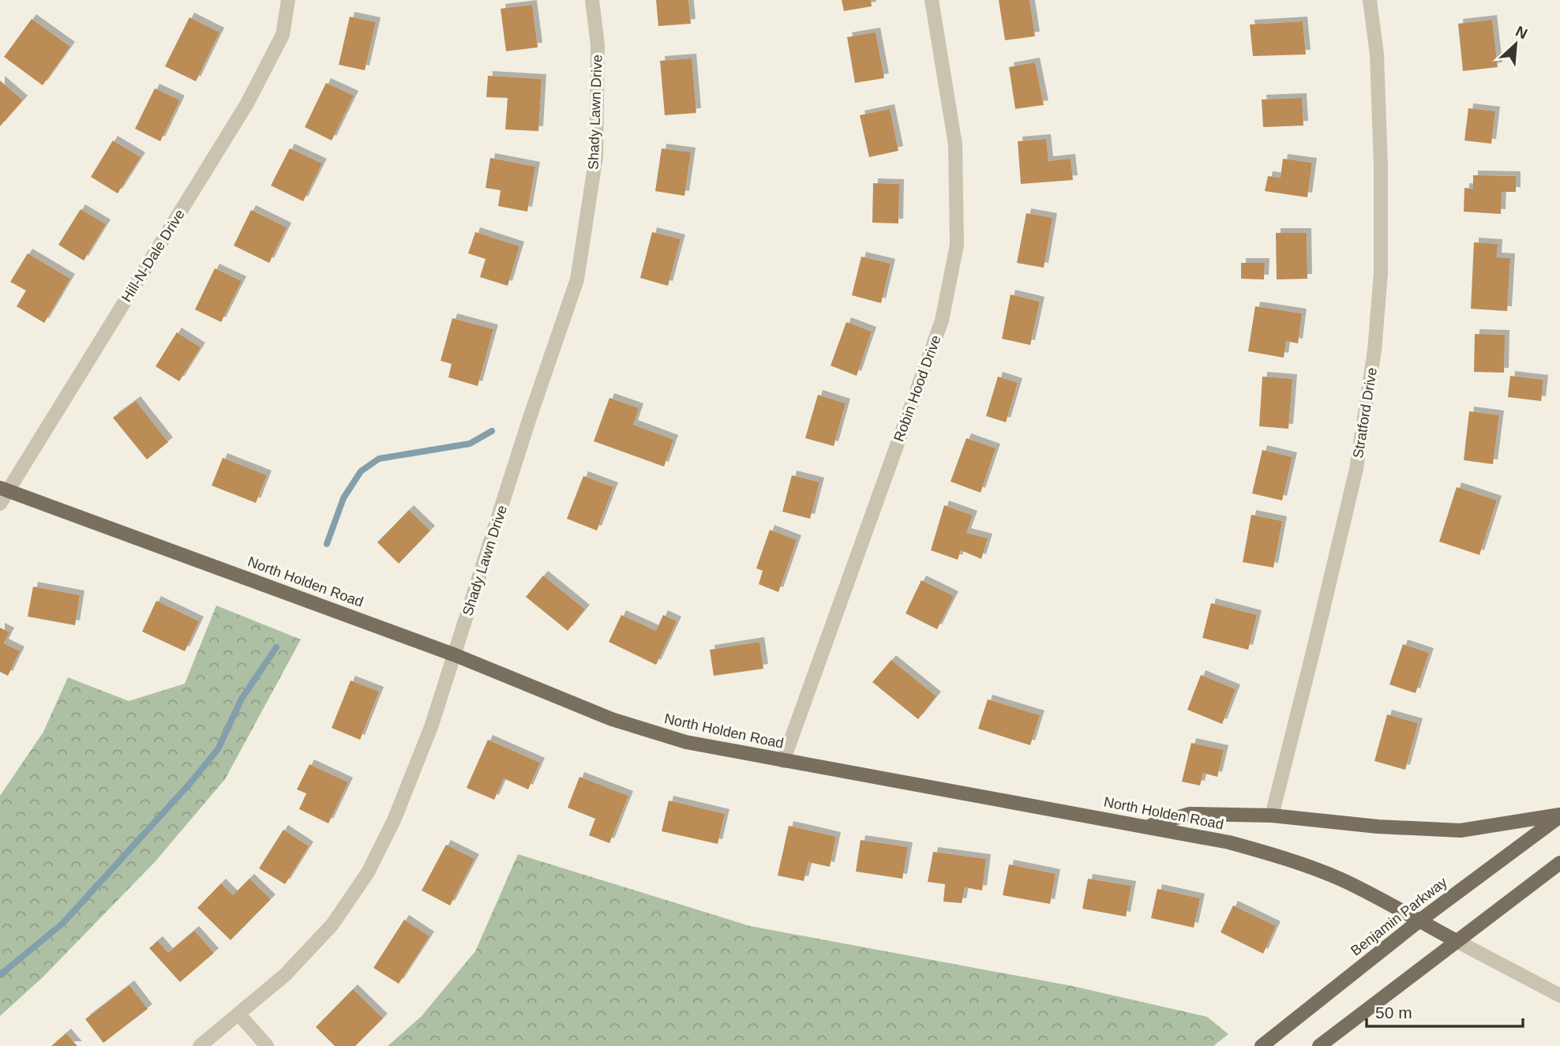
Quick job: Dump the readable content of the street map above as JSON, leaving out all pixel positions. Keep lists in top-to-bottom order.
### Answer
{
  "streets": {
    "main road": ["North Holden Road", "Benjamin Parkway"],
    "street": [
      "Shady Lawn Drive",
      "Hill-N-Dale Drive",
      "Robin Hood Drive",
      "Stratford Drive"
    ]
  },
  "crossings": [
    ["Shady Lawn Drive", "North Holden Road"],
    ["Hill-N-Dale Drive", "North Holden Road"],
    ["Robin Hood Drive", "North Holden Road"],
    ["North Holden Road", "Benjamin Parkway"]
  ],
  "scale_bar": "50 m",
  "north": "top right"
}
